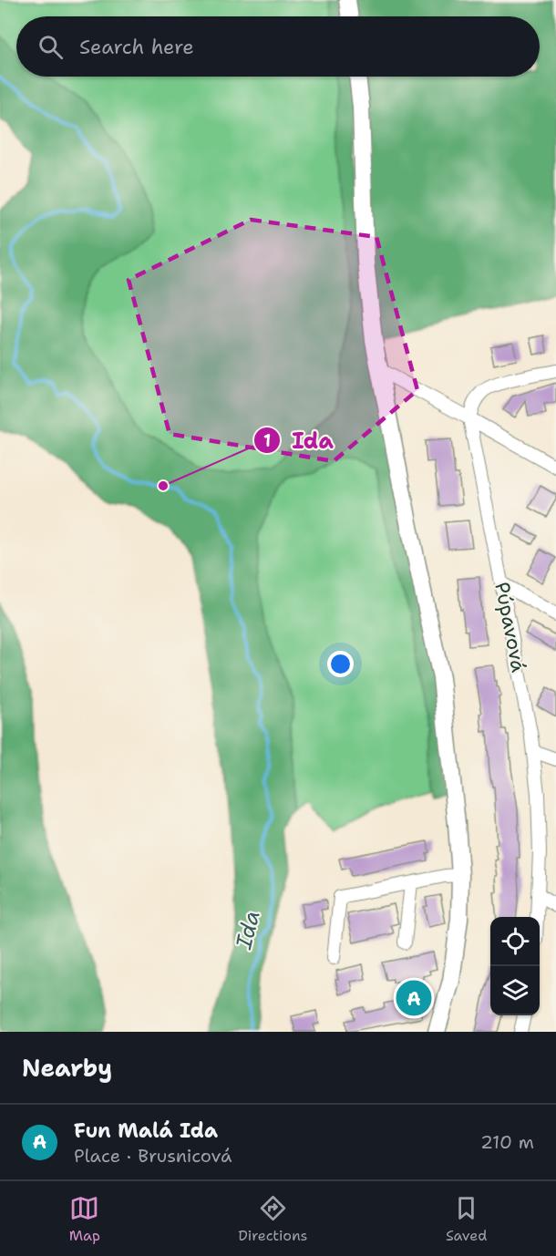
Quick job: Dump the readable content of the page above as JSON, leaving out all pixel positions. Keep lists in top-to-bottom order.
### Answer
{
  "streets": {
    "street": ["Púpavová"]
  },
  "water": ["Ida"],
  "places": ["Ida"],
  "page": {
    "search": "Search here",
    "pins": "A",
    "heading": "Nearby",
    "list": [
      {
        "mark": "A",
        "name": "Fun Malá Ida",
        "note": "Place · Brusnicová",
        "value": "210 m"
      }
    ],
    "nav": ["Map", "Directions", "Saved"]
  }
}
